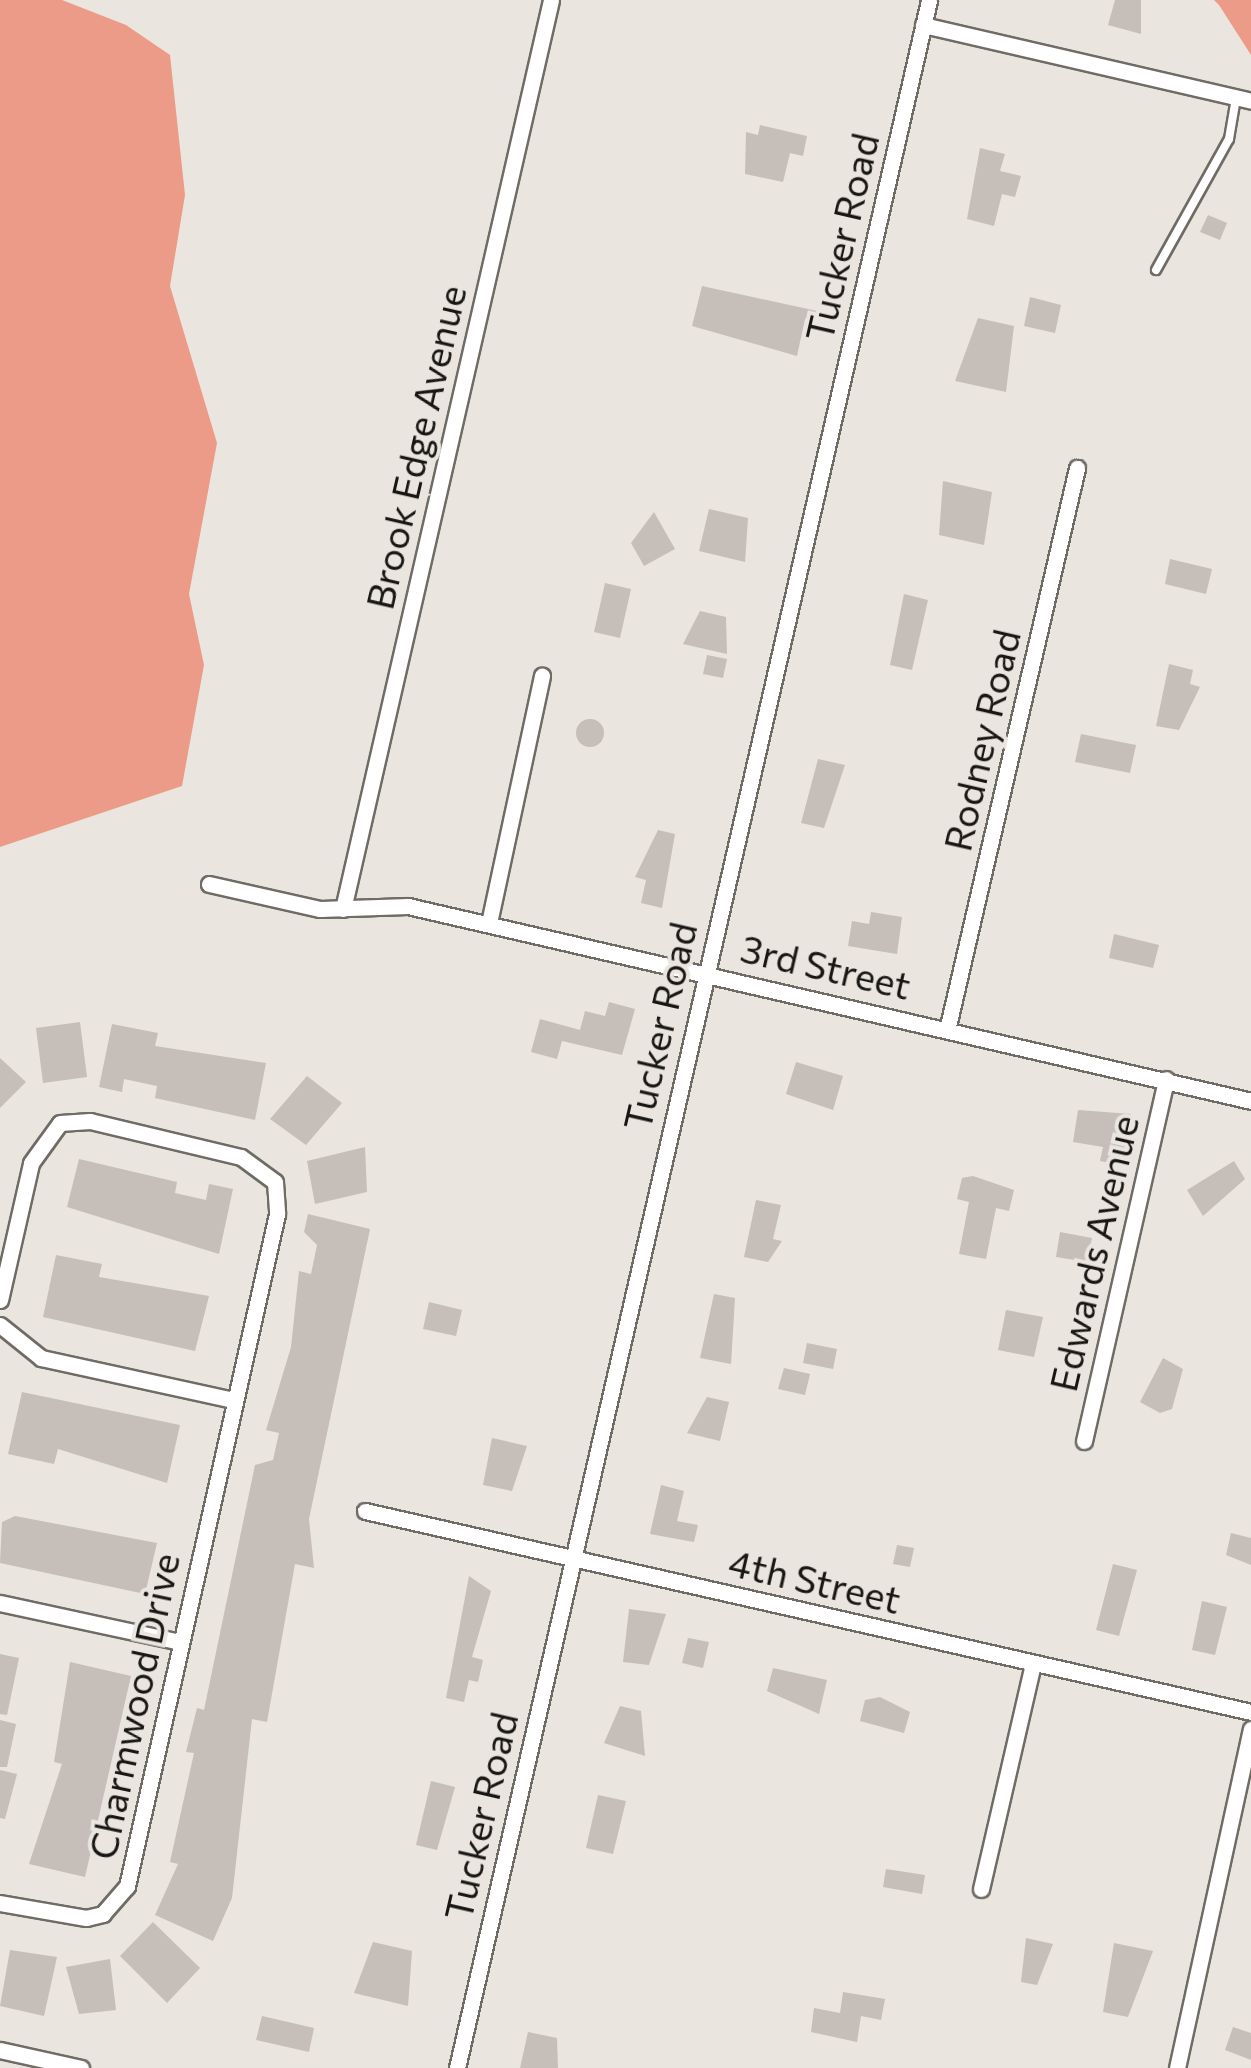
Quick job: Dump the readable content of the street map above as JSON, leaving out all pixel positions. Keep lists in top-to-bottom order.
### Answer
{
  "streets": {
    "street": [
      "Tucker Road",
      "Brook Edge Avenue",
      "Rodney Road",
      "3rd Street",
      "Edwards Avenue",
      "4th Street",
      "Charmwood Drive"
    ]
  },
  "crossings": [
    ["Tucker Road", "3rd Street"],
    ["Tucker Road", "4th Street"],
    ["Brook Edge Avenue", "3rd Street"],
    ["Rodney Road", "3rd Street"],
    ["3rd Street", "Edwards Avenue"]
  ]
}
